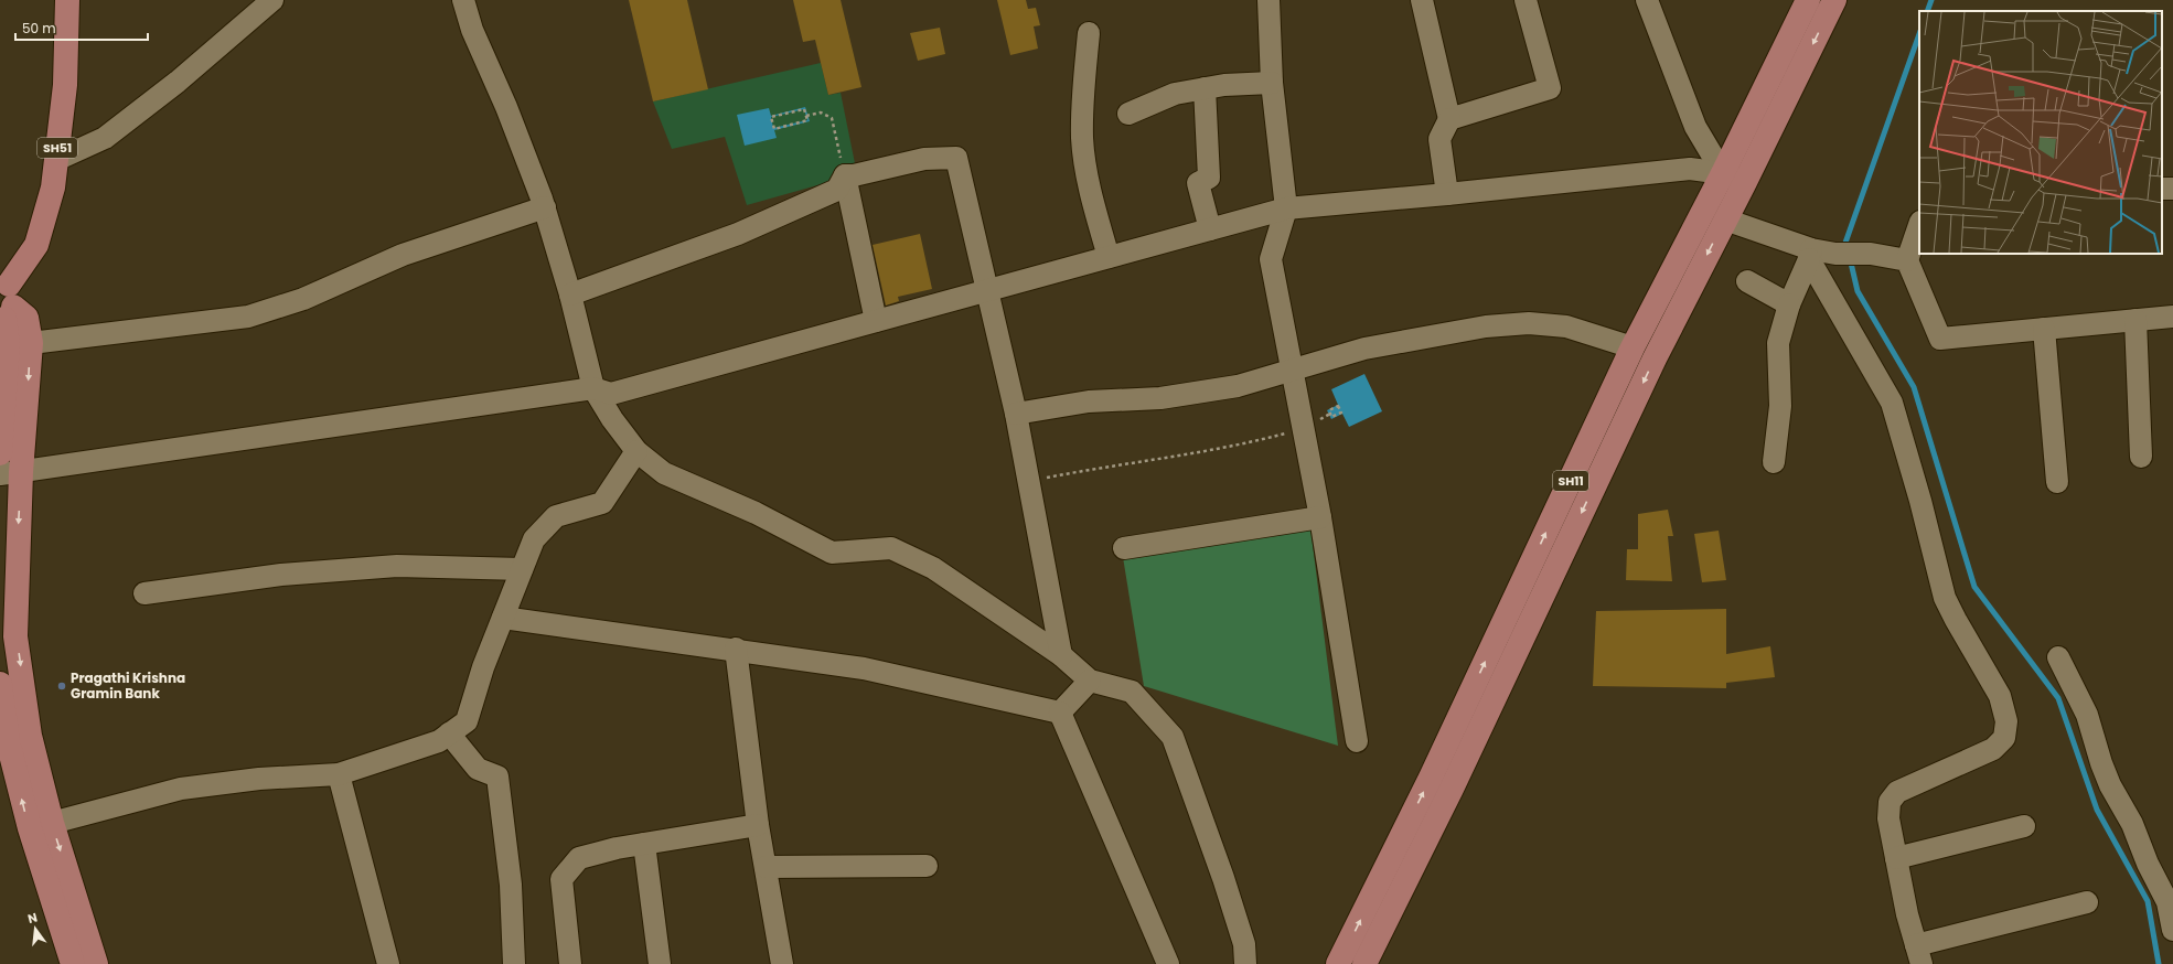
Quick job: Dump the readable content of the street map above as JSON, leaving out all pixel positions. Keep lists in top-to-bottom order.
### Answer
{
  "streets": {
    "main road": ["SH51", "SH11"]
  },
  "places": ["Pragathi Krishna Gramin Bank"],
  "scale_bar": "50 m",
  "north": "top"
}
